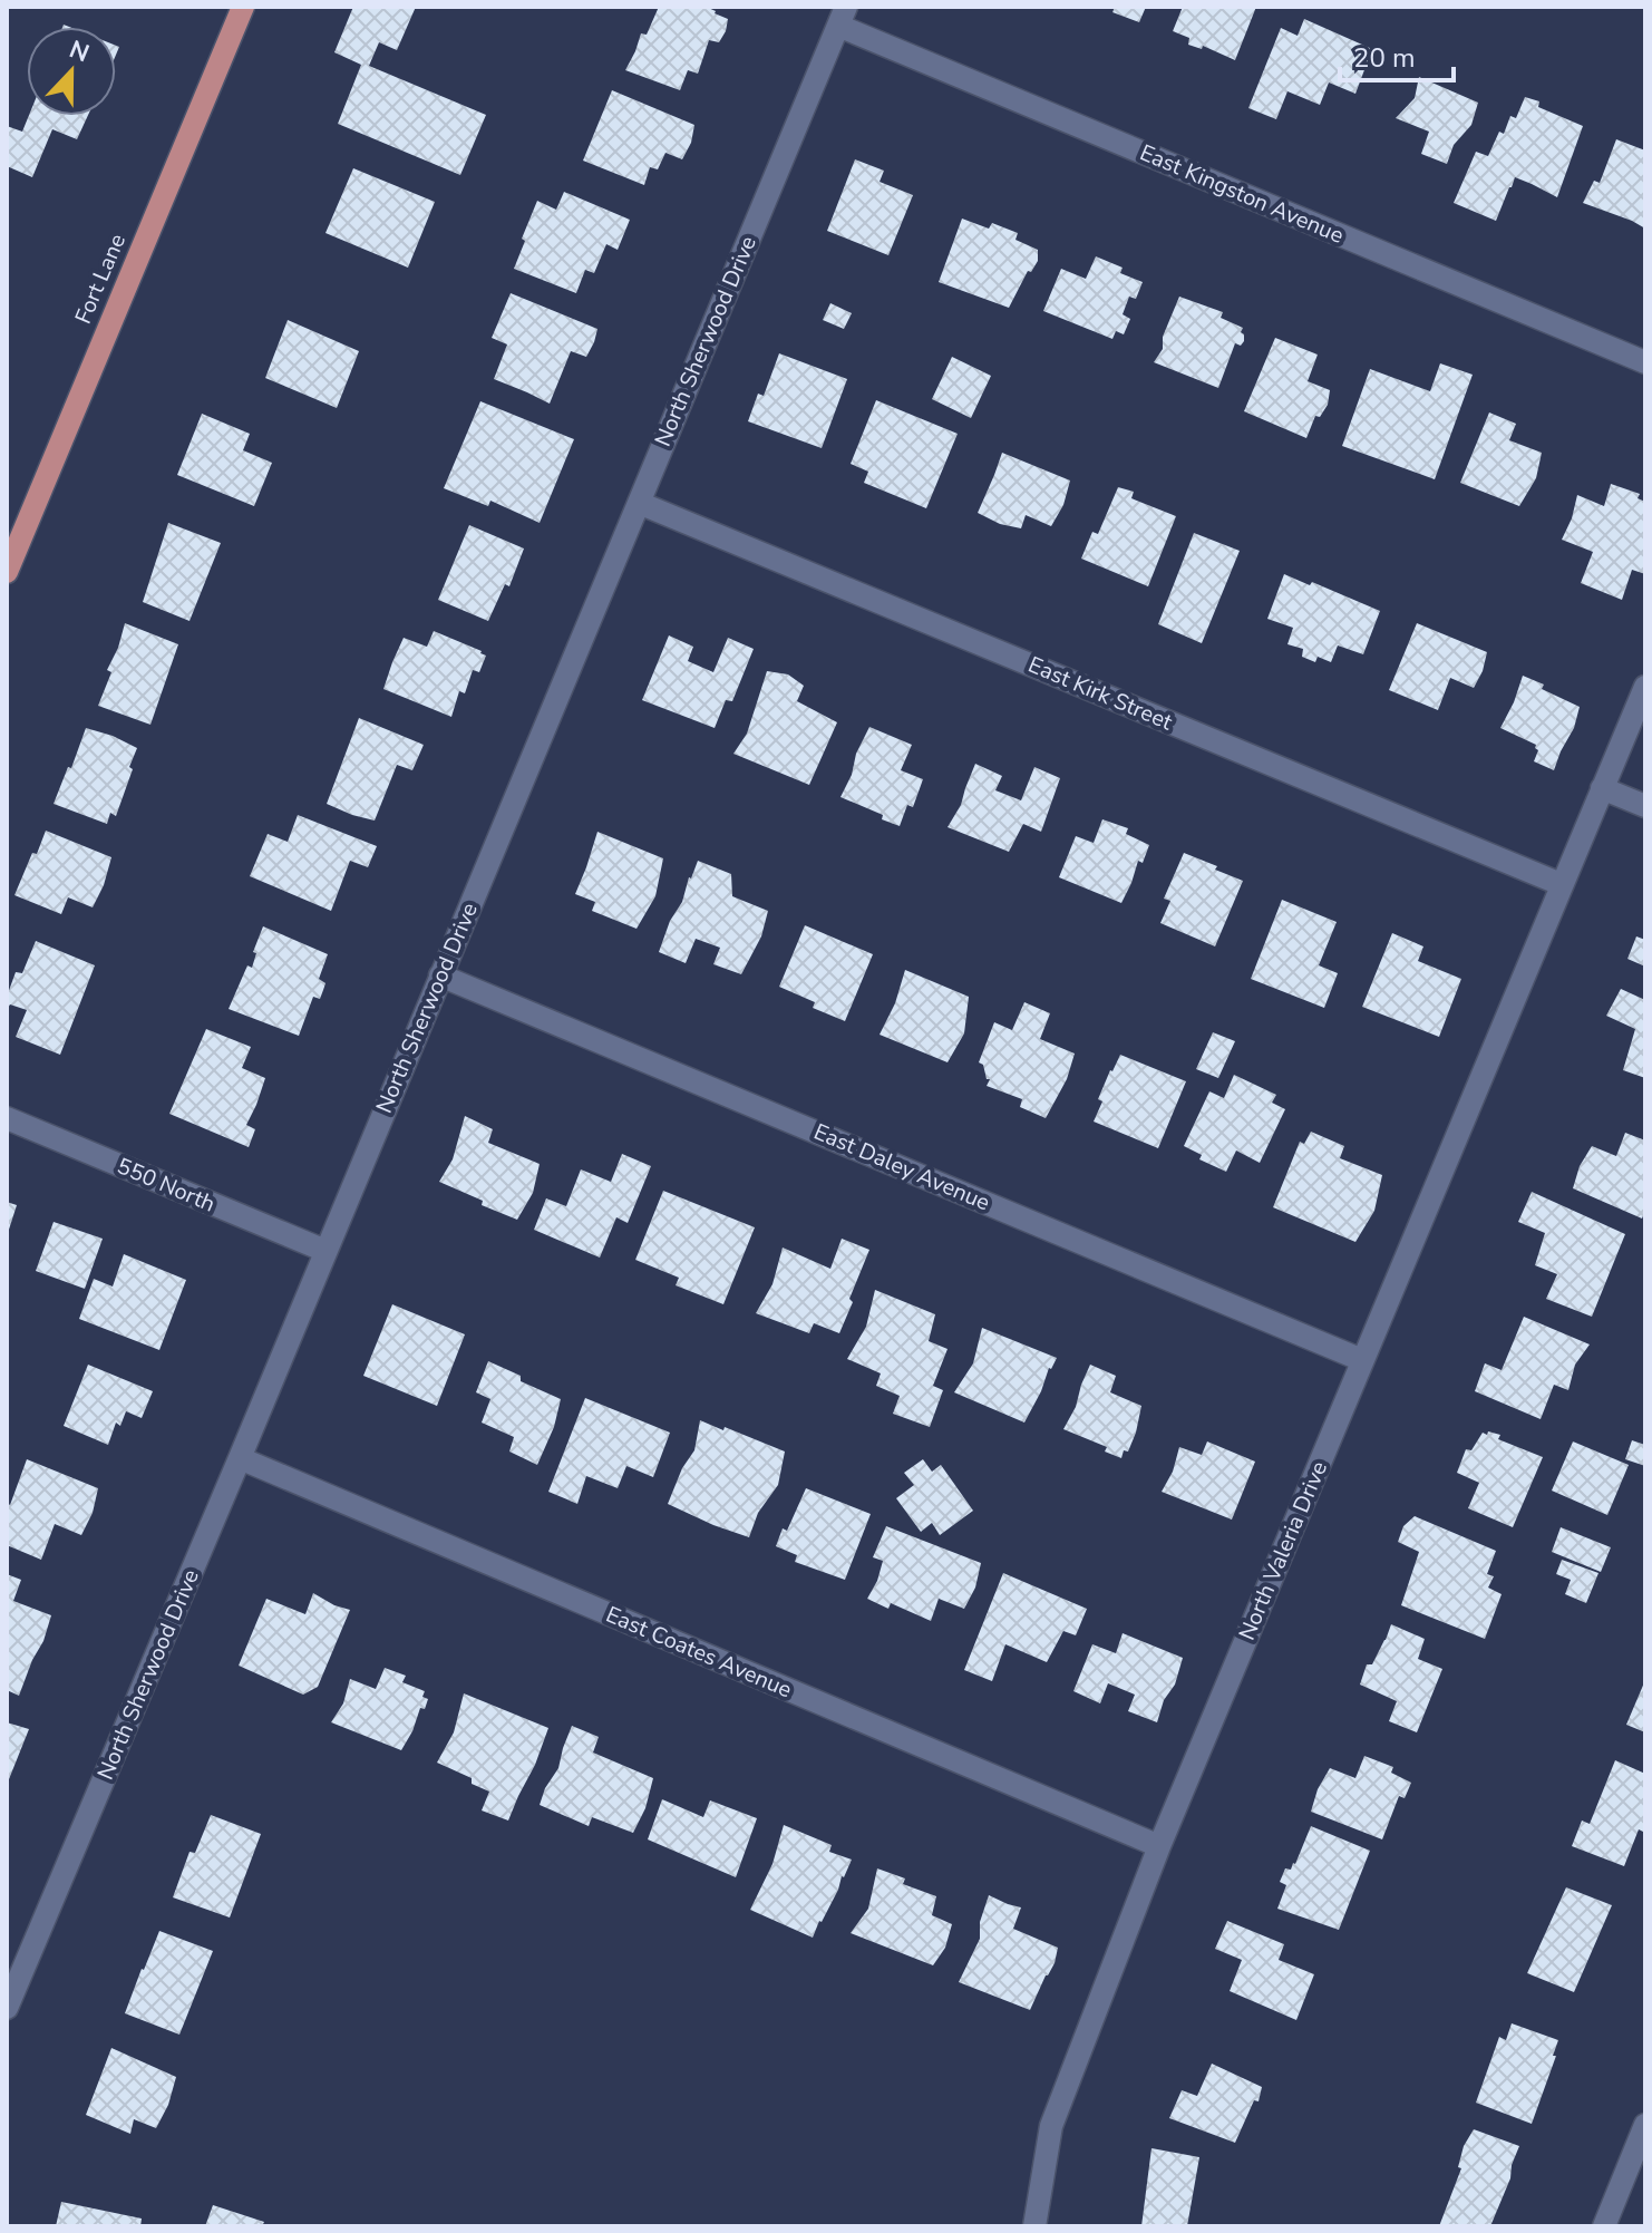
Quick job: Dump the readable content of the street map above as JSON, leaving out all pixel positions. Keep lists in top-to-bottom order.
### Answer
{
  "streets": {
    "main road": ["Fort Lane"],
    "street": [
      "East Kingston Avenue",
      "North Sherwood Drive",
      "East Kirk Street",
      "East Daley Avenue",
      "550 North",
      "North Valeria Drive",
      "East Coates Avenue"
    ]
  },
  "crossings": [
    ["East Kingston Avenue", "North Sherwood Drive"],
    ["North Sherwood Drive", "East Kirk Street"],
    ["North Sherwood Drive", "East Daley Avenue"],
    ["North Sherwood Drive", "550 North"],
    ["North Sherwood Drive", "East Coates Avenue"],
    ["East Kirk Street", "North Valeria Drive"],
    ["East Daley Avenue", "North Valeria Drive"],
    ["North Valeria Drive", "East Coates Avenue"]
  ],
  "scale_bar": "20 m",
  "north": "top"
}
